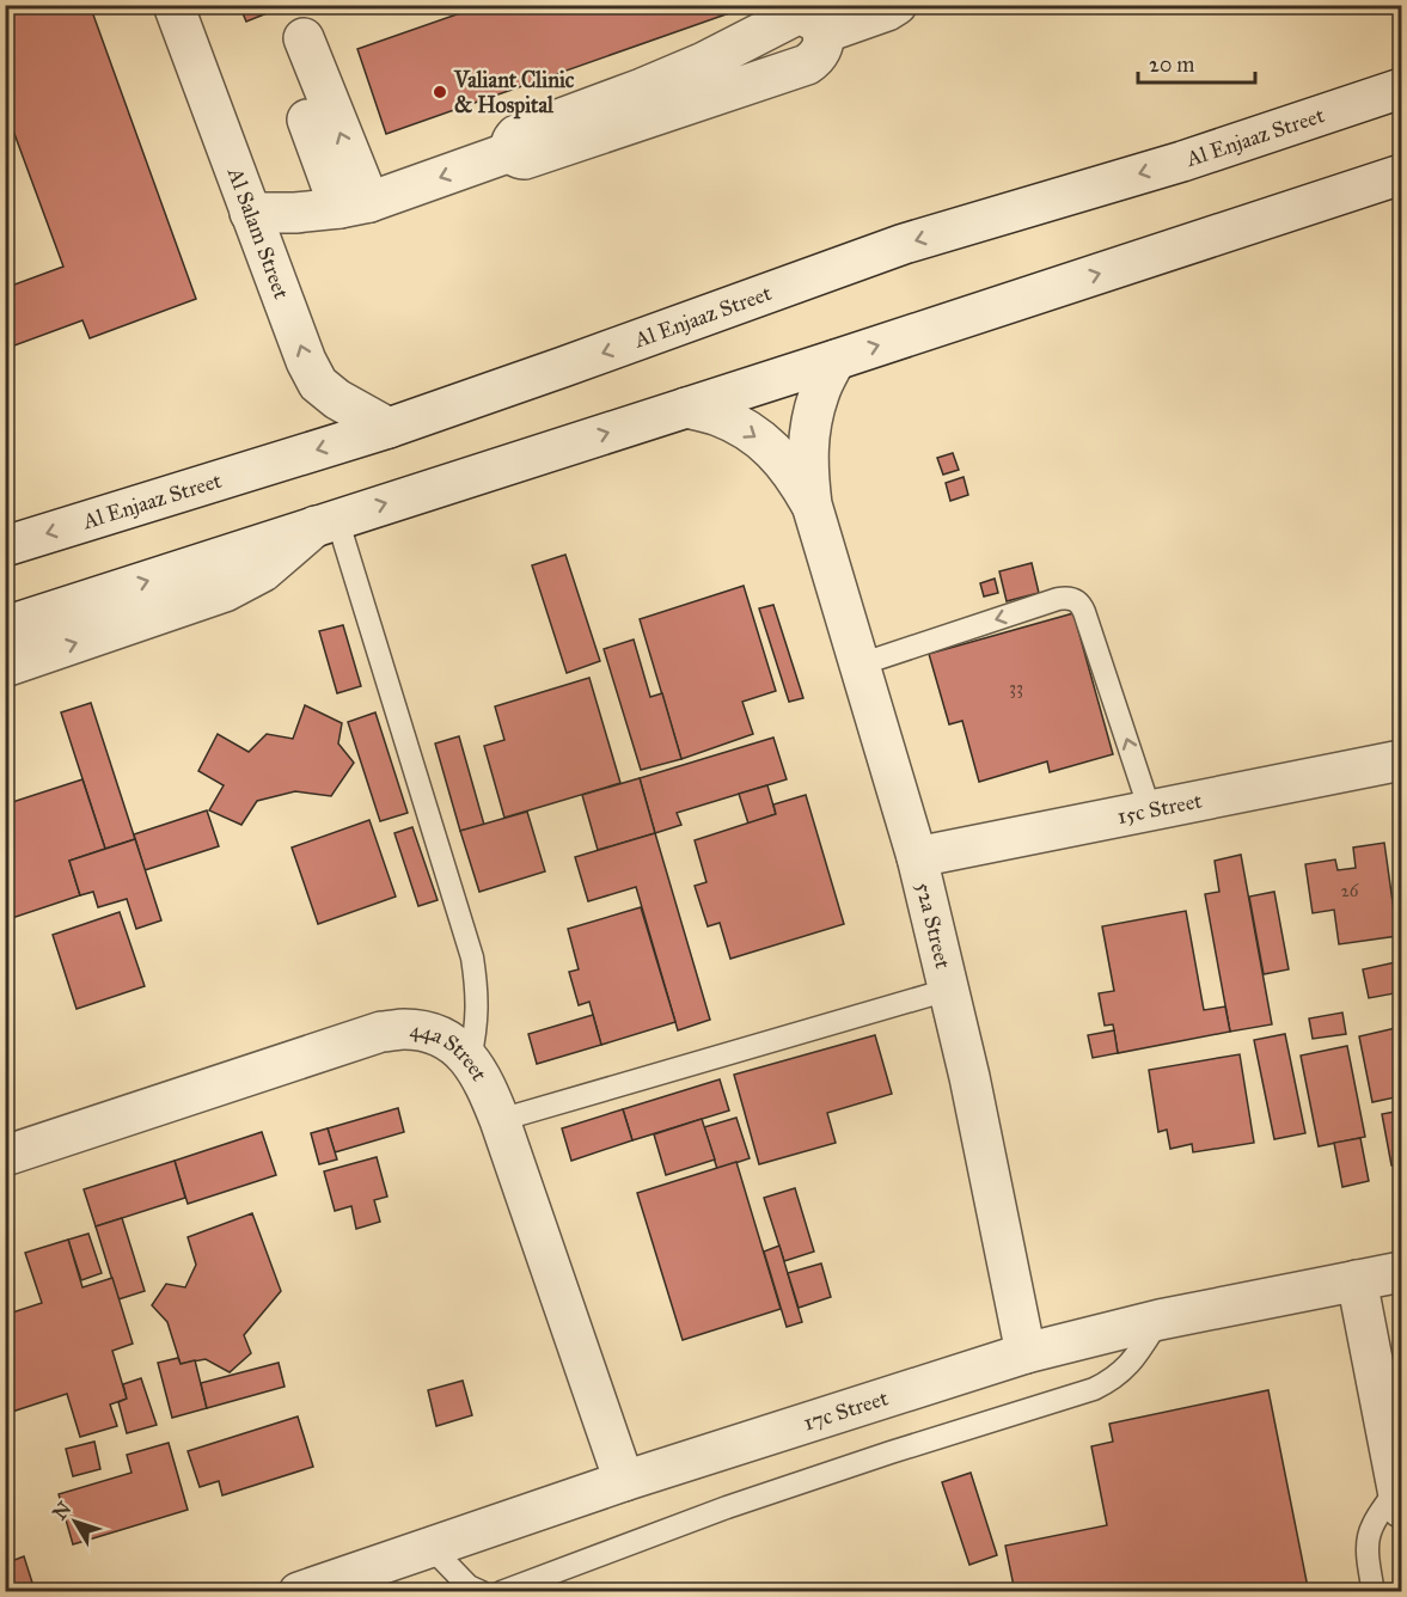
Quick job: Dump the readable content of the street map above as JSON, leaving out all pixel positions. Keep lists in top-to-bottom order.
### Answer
{
  "streets": {
    "street": [
      "Al Enjaaz Street",
      "Al Salam Street",
      "15c Street",
      "52a Street",
      "44a Street",
      "17c Street"
    ]
  },
  "crossings": [
    ["Al Enjaaz Street", "Al Salam Street"],
    ["15c Street", "52a Street"],
    ["52a Street", "17c Street"],
    ["44a Street", "17c Street"]
  ],
  "one_way": ["Al Salam Street"],
  "places": ["Valiant Clinic & Hospital"],
  "house_numbers": ["33", "26"],
  "scale_bar": "20 m",
  "north": "top left"
}
